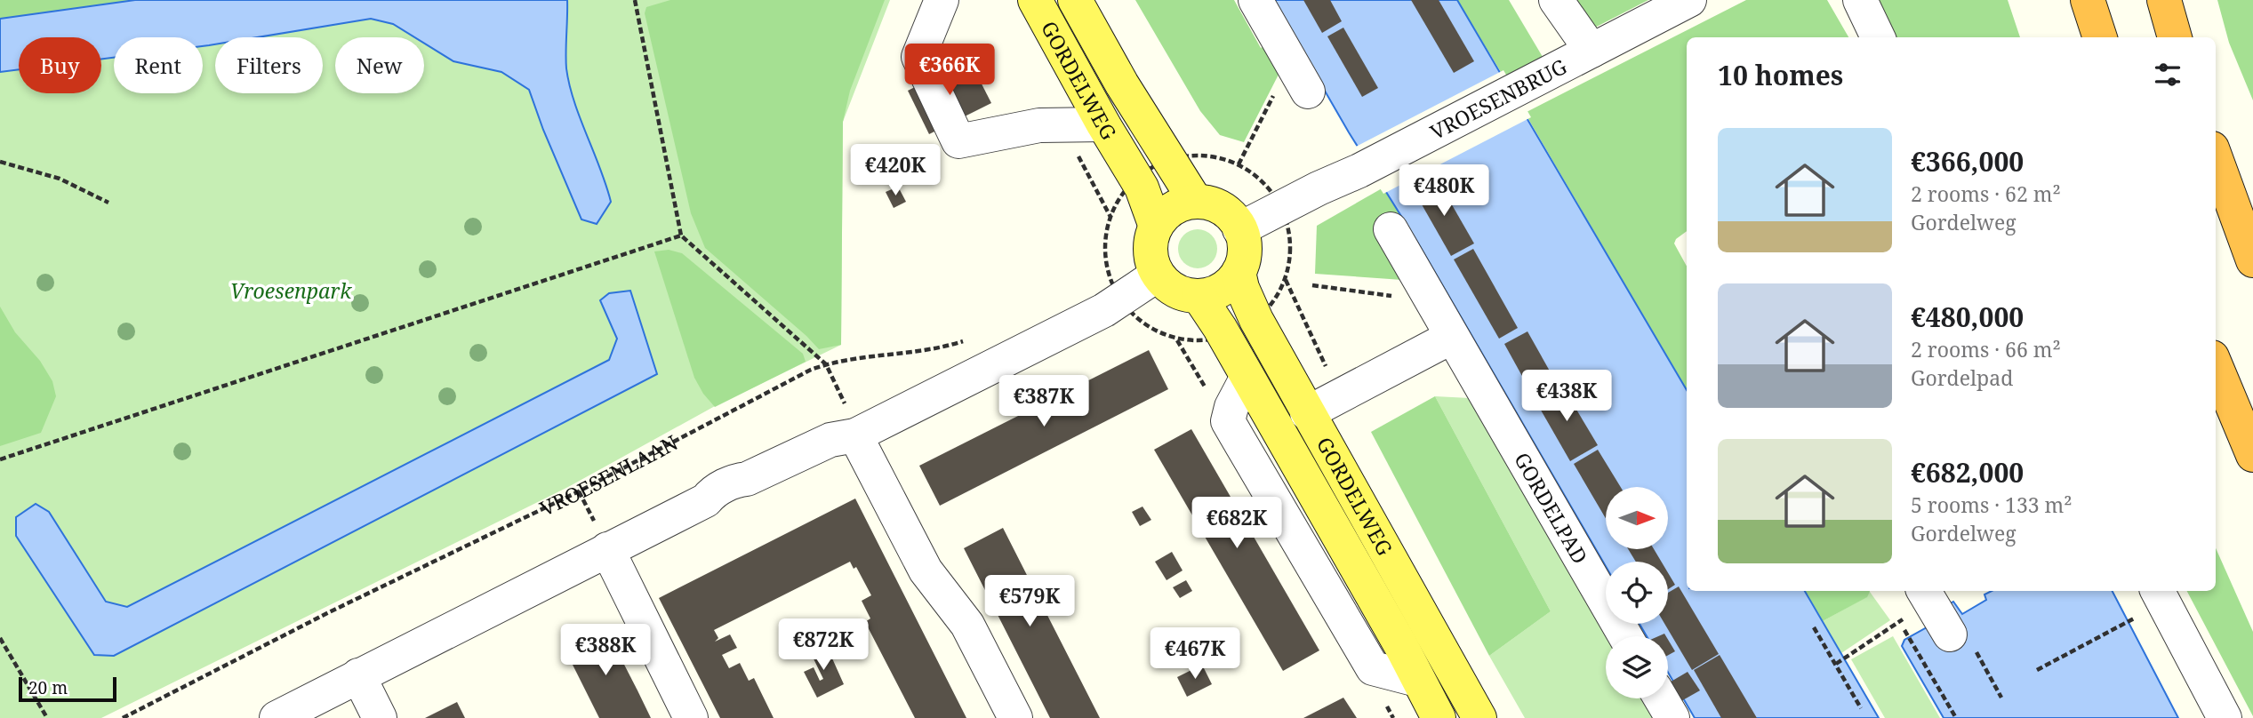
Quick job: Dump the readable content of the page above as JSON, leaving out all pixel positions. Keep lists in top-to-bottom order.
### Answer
{
  "streets": {
    "main road": ["GORDELWEG"],
    "street": ["VROESENBRUG", "GORDELPAD"],
    "path": ["VROESENLAAN"]
  },
  "crossings": [
    ["GORDELWEG", "VROESENBRUG"]
  ],
  "parks": ["Vroesenpark"],
  "scale_bar": "20 m",
  "north": "right",
  "page": {
    "chip": [
      "Buy",
      "Rent",
      "Filters",
      "New"
    ],
    "heading": "10 homes",
    "price": [
      "€366K",
      "€420K",
      "€480K",
      "€438K",
      "€387K",
      "€682K",
      "€579K",
      "€872K",
      "€388K",
      "€467K"
    ],
    "list": [
      {
        "name": "€366,000",
        "note": "2 rooms · 62 m² · Gordelweg"
      },
      {
        "name": "€480,000",
        "note": "2 rooms · 66 m² · Gordelpad"
      },
      {
        "name": "€682,000",
        "note": "5 rooms · 133 m² · Gordelweg"
      }
    ],
    "scale": "20 m"
  }
}
